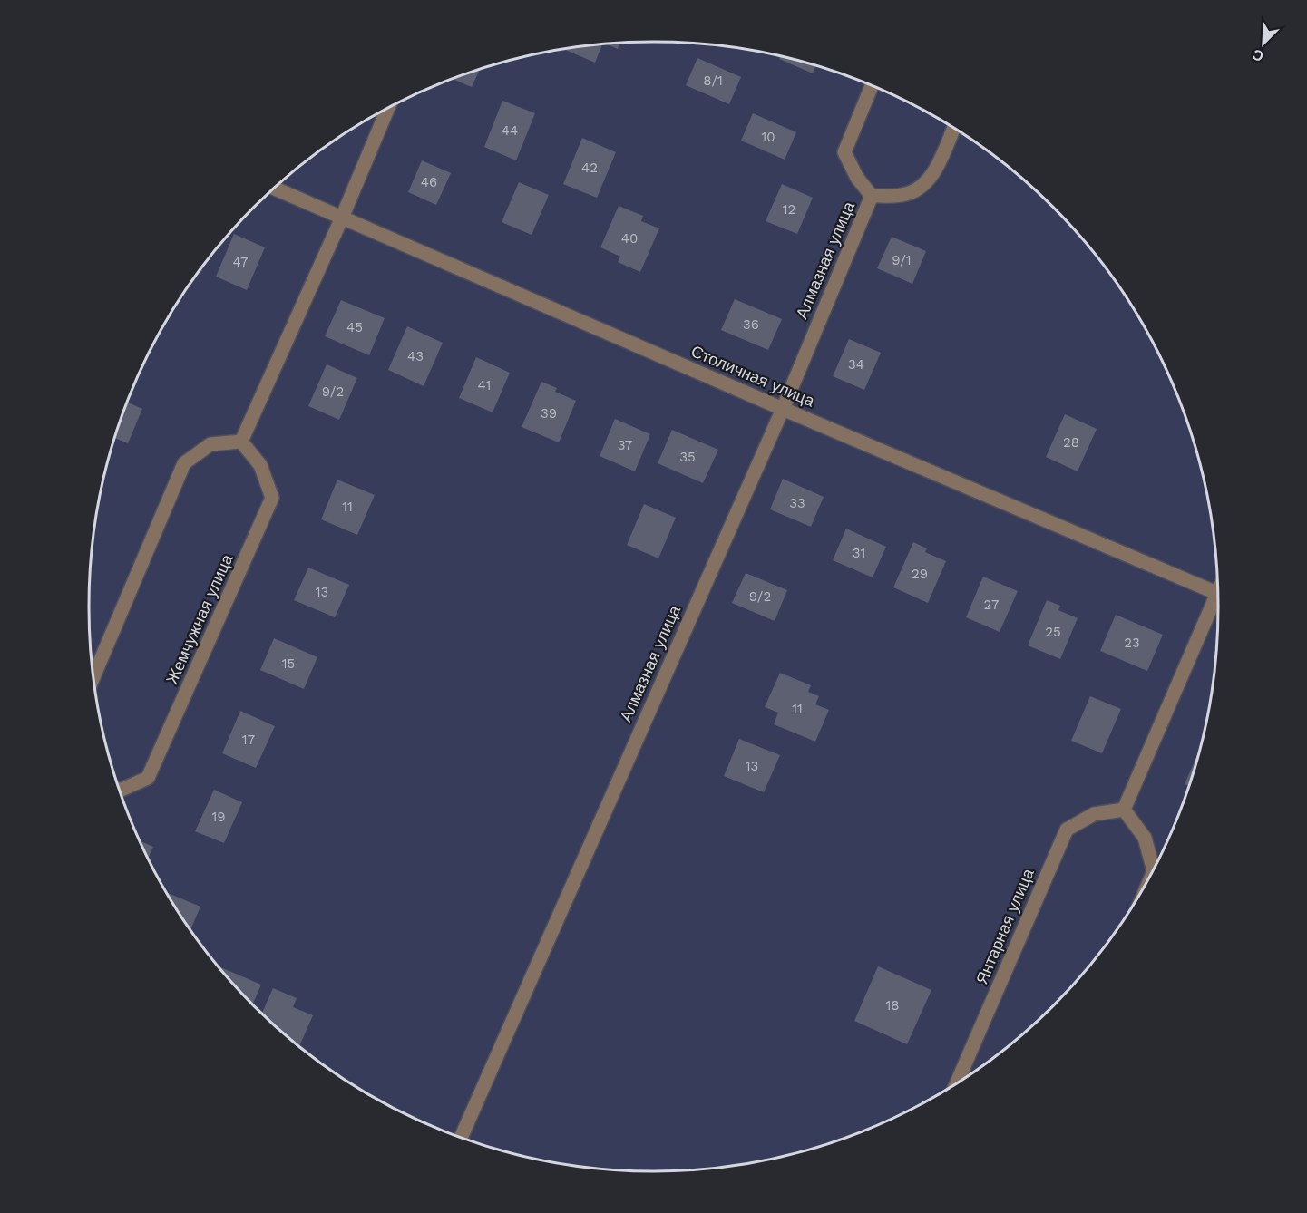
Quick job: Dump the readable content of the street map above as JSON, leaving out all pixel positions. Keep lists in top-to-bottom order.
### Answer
{
  "streets": {
    "street": [
      "Алмазная улица",
      "Столичная улица",
      "Жемчужная улица",
      "Янтарная улица"
    ]
  },
  "crossings": [
    ["Алмазная улица", "Столичная улица"]
  ],
  "house_numbers": [
    "8/1",
    "44",
    "10",
    "42",
    "46",
    "12",
    "40",
    "9/1",
    "47",
    "36",
    "45",
    "43",
    "34",
    "41",
    "9/2",
    "39",
    "28",
    "37",
    "35",
    "33",
    "11",
    "31",
    "29",
    "13",
    "9/2",
    "27",
    "25",
    "23",
    "15",
    "11",
    "17",
    "13",
    "19",
    "18"
  ],
  "north": "bottom left"
}
